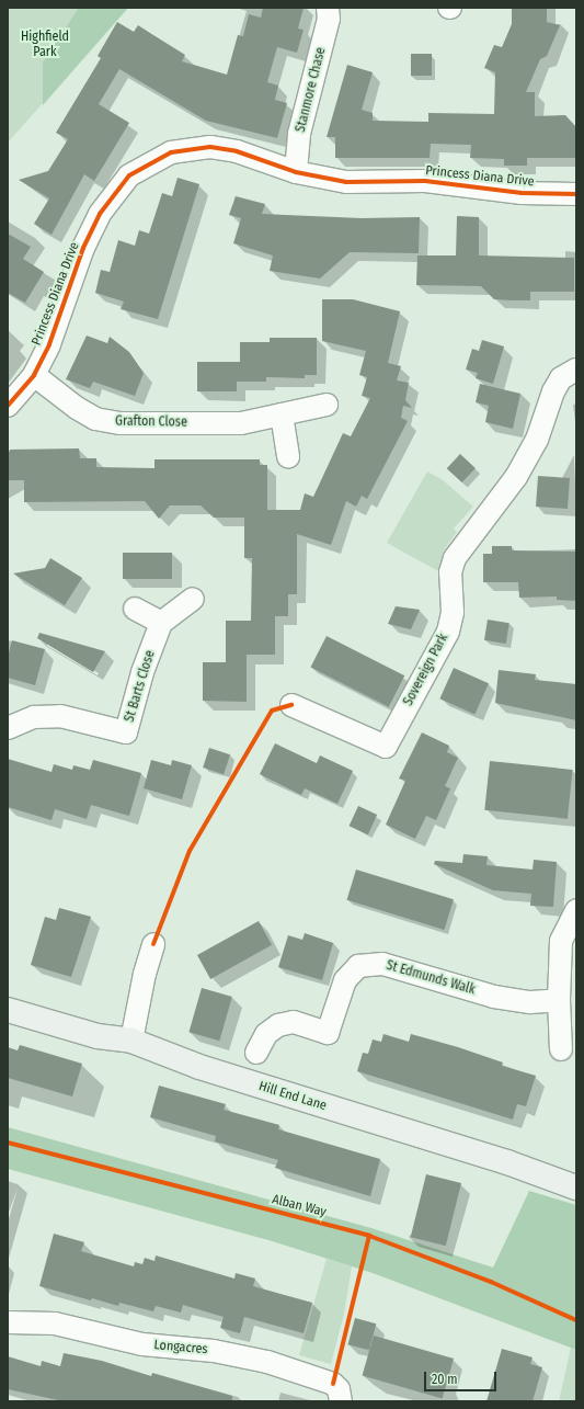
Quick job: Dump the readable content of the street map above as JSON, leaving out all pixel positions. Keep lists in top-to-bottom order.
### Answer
{
  "streets": {
    "street": [
      "Stanmore Chase",
      "Princess Diana Drive",
      "Grafton Close",
      "Sovereign Park",
      "St Barts Close",
      "St Edmunds Walk",
      "Hill End Lane",
      "Longacres"
    ],
    "cycle path": ["Alban Way"]
  },
  "crossings": [
    ["Stanmore Chase", "Princess Diana Drive"],
    ["Princess Diana Drive", "Grafton Close"]
  ],
  "parks": ["Highfield Park"],
  "scale_bar": "20 m"
}
